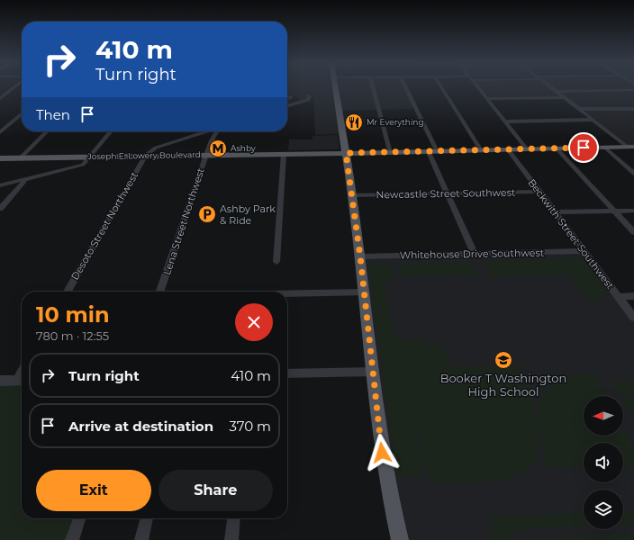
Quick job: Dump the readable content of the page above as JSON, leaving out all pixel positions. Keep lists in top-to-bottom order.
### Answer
{
  "streets": {
    "main road": ["Joseph E. Lowery Boulevard"],
    "street": [
      "Newcastle Street Southwest",
      "Lena Street Northwest",
      "Desoto Street Northwest",
      "Beckwith Street Southwest",
      "Whitehouse Drive Southwest"
    ]
  },
  "crossings": [
    ["Joseph E. Lowery Boulevard", "Lena Street Northwest"],
    ["Joseph E. Lowery Boulevard", "Desoto Street Northwest"],
    ["Joseph E. Lowery Boulevard", "Beckwith Street Southwest"],
    ["Newcastle Street Southwest", "Beckwith Street Southwest"],
    ["Beckwith Street Southwest", "Whitehouse Drive Southwest"]
  ],
  "places": {
    "restaurant": ["Mr Everything"],
    "metro station": ["Ashby"],
    "parking": ["Ashby Park & Ride"],
    "school or university": ["Booker T Washington High School"]
  },
  "north": "left",
  "page": {
    "turn": ["410 m", "Turn right"],
    "then": "Then",
    "heading": ["10 min", "780 m · 12:55"],
    "list": [
      {
        "name": "Turn right",
        "value": "410 m"
      },
      {
        "name": "Arrive at destination",
        "value": "370 m"
      }
    ],
    "buttons": ["Exit", "Share"]
  }
}
